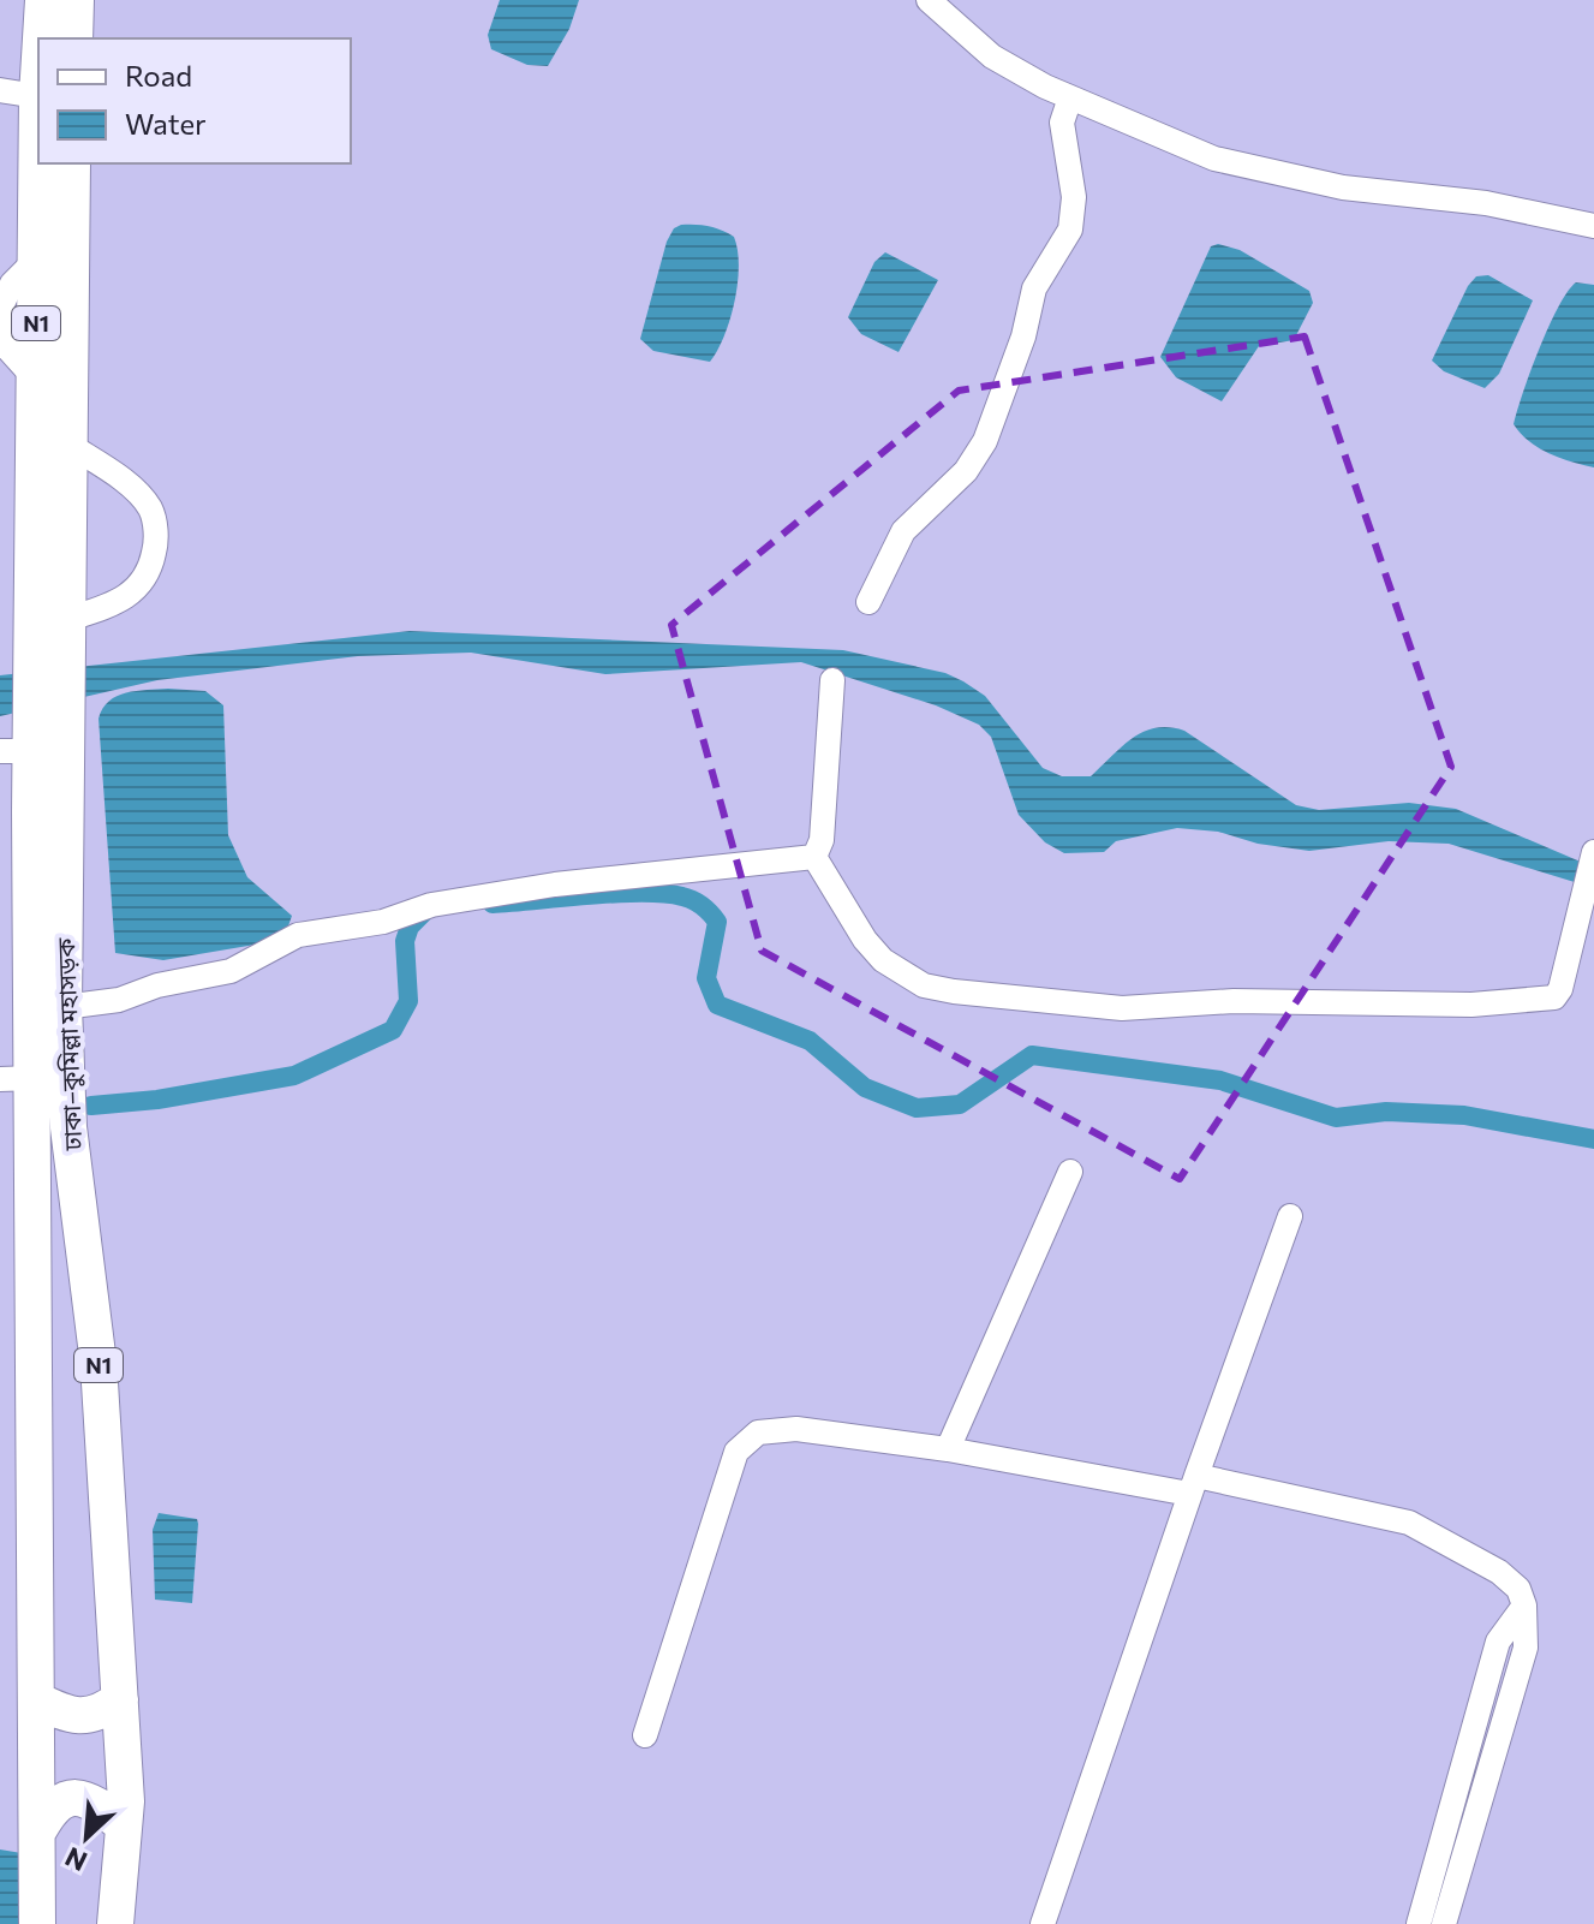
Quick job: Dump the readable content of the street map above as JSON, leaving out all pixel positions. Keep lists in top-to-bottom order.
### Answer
{
  "streets": {
    "highway": ["N1", "ঢাকা–কুমিল্লা মহাসড়ক"]
  },
  "crossings": [
    ["N1", "ঢাকা–কুমিল্লা মহাসড়ক"]
  ],
  "legend": ["Road", "Water"],
  "north": "bottom left"
}
